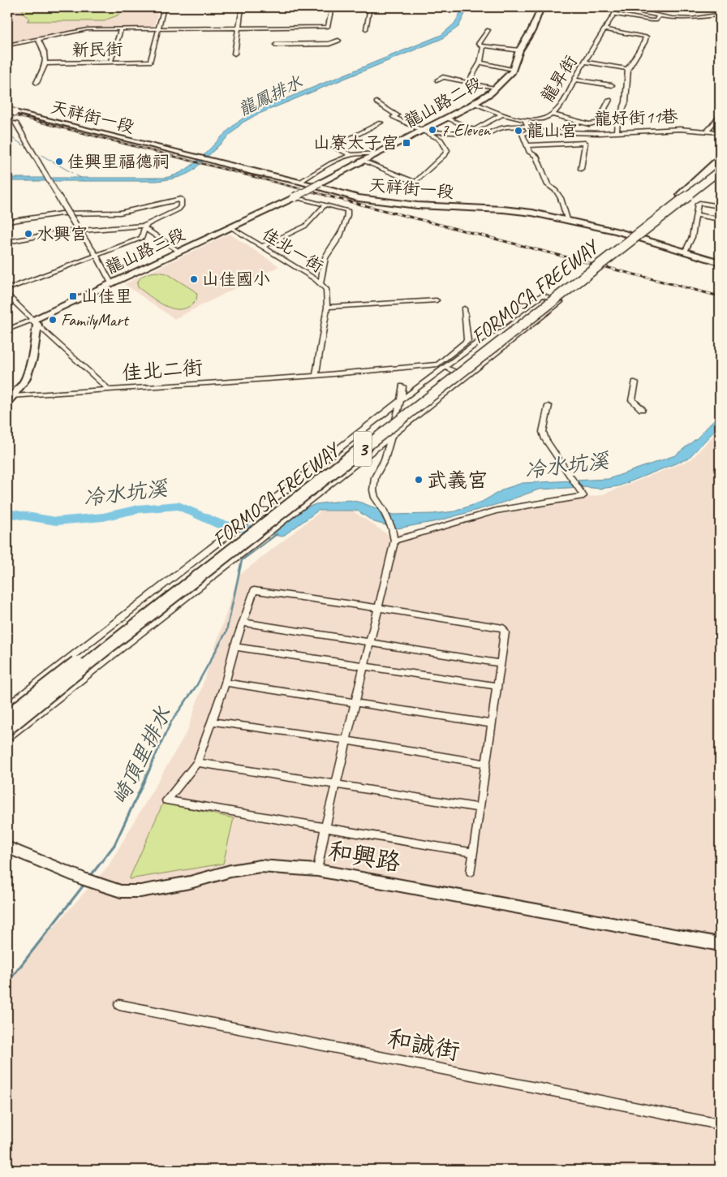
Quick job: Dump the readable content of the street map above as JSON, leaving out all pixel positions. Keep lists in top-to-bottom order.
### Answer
{
  "streets": {
    "highway": ["FORMOSA FREEWAY", "3"],
    "street": [
      "新民街",
      "龍昇街",
      "龍山路二段",
      "天祥街一段",
      "龍好街11巷",
      "佳北一街",
      "龍山路三段",
      "佳北二街",
      "和興路",
      "和誠街"
    ]
  },
  "crossings": [
    ["龍昇街", "龍山路二段"],
    ["龍山路二段", "龍好街11巷"],
    ["龍山路二段", "龍山路三段"],
    ["佳北一街", "龍山路三段"],
    ["佳北一街", "佳北二街"],
    ["龍山路三段", "佳北二街"]
  ],
  "water": ["龍鳳排水", "冷水坑溪", "崎頂里排水"],
  "places": {
    "other": [
      "7-Eleven",
      "龍山宮",
      "佳興里福德祠",
      "水興宮",
      "山佳國小",
      "FamilyMart",
      "武義宮"
    ],
    "transit": ["山寮太子宮", "山佳里"]
  }
}
